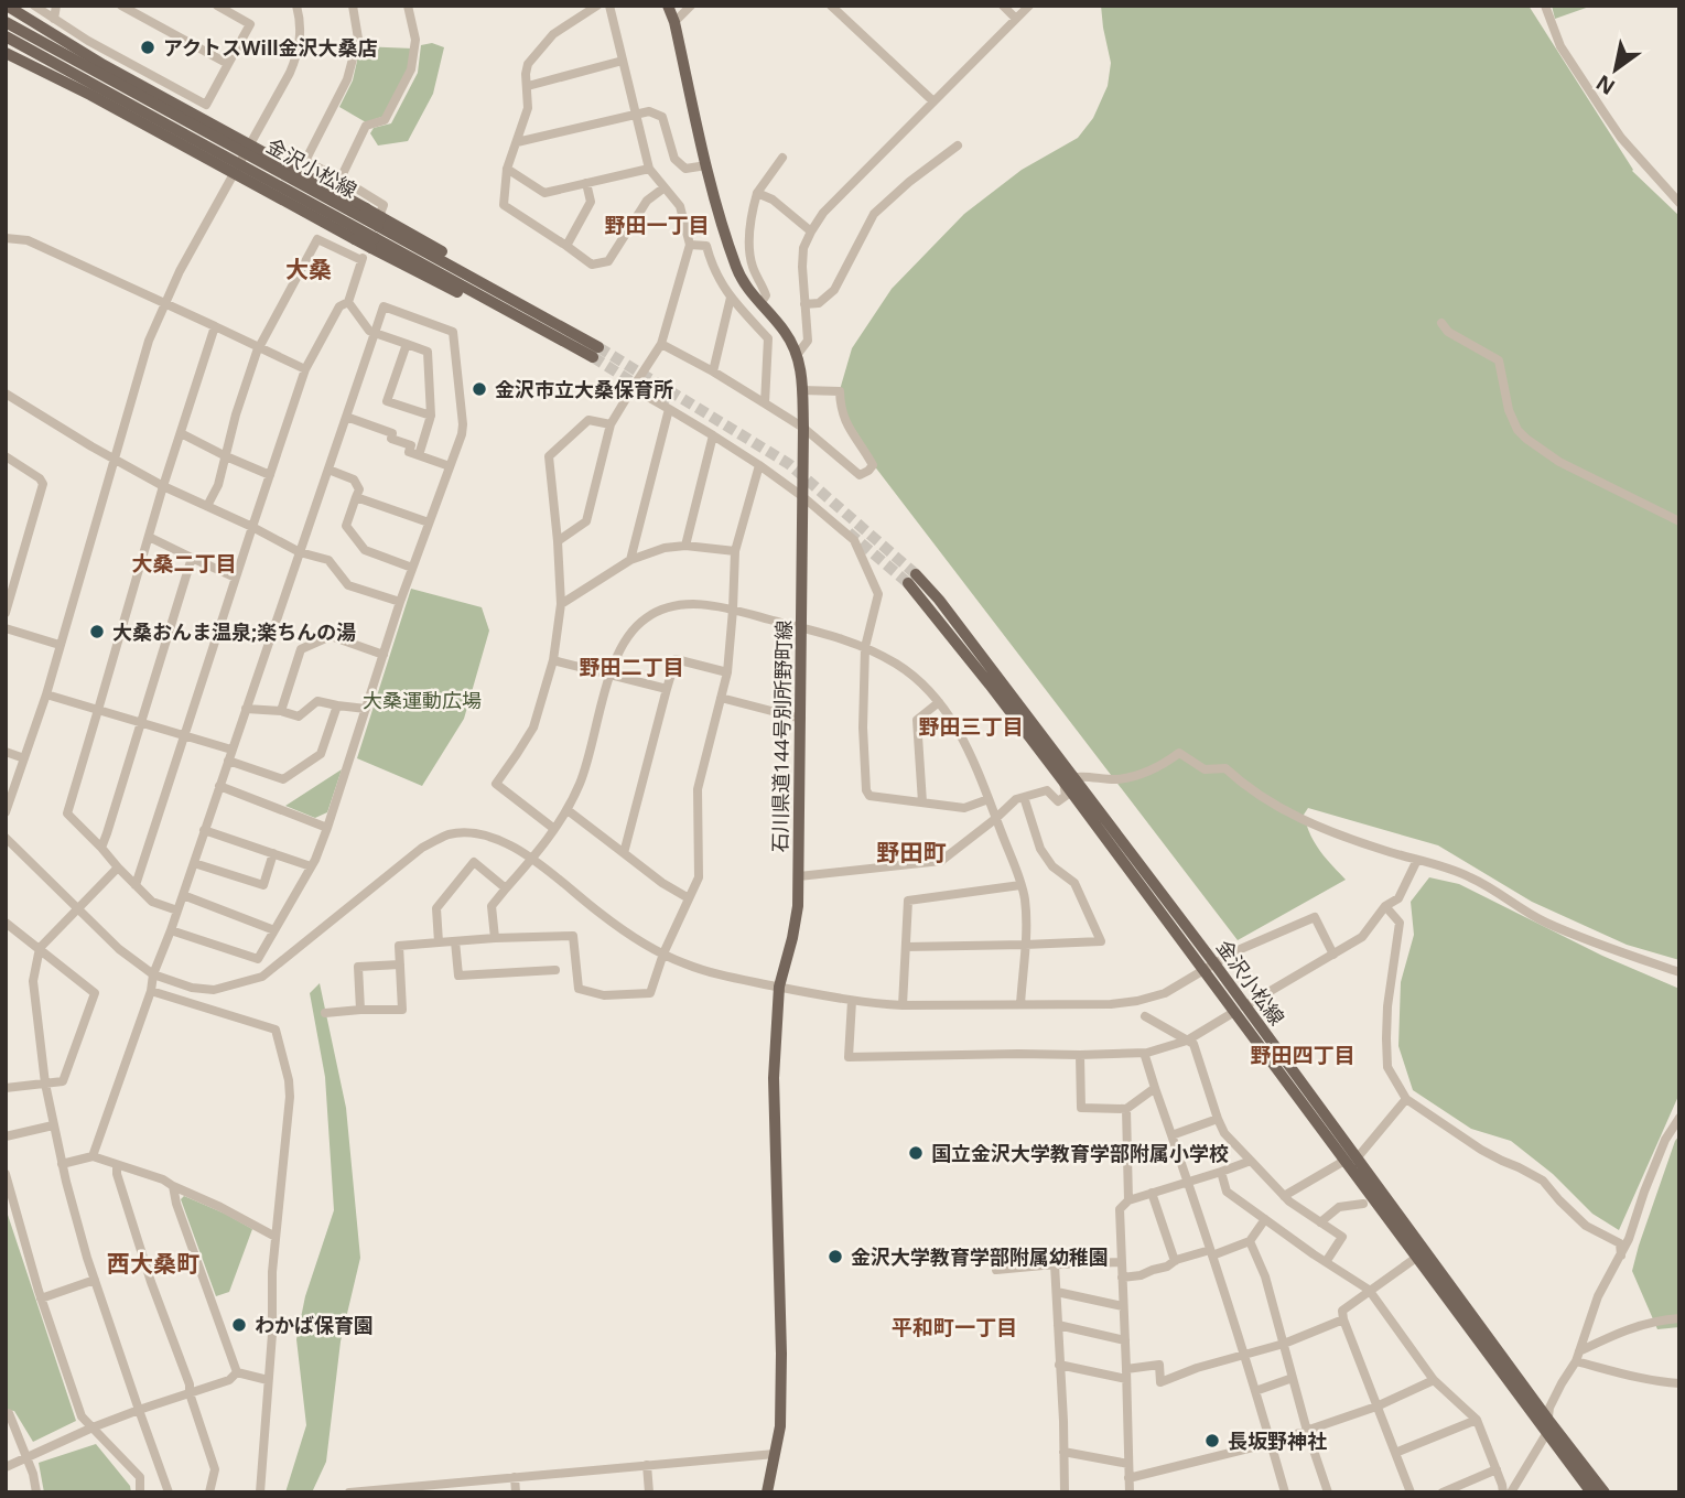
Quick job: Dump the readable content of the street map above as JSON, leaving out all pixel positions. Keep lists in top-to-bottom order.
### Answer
{
  "streets": {
    "main road": ["金沢小松線", "石川県道144号別所野町線"]
  },
  "districts": [
    "野田一丁目",
    "大桑",
    "大桑二丁目",
    "野田二丁目",
    "野田三丁目",
    "野田町",
    "野田四丁目",
    "西大桑町",
    "平和町一丁目"
  ],
  "parks": ["大桑運動広場"],
  "places": [
    "アクトスWill金沢大桑店",
    "金沢市立大桑保育所",
    "大桑おんま温泉;楽ちんの湯",
    "国立金沢大学教育学部附属小学校",
    "金沢大学教育学部附属幼稚園",
    "わかば保育園",
    "長坂野神社"
  ],
  "north": "bottom left"
}
